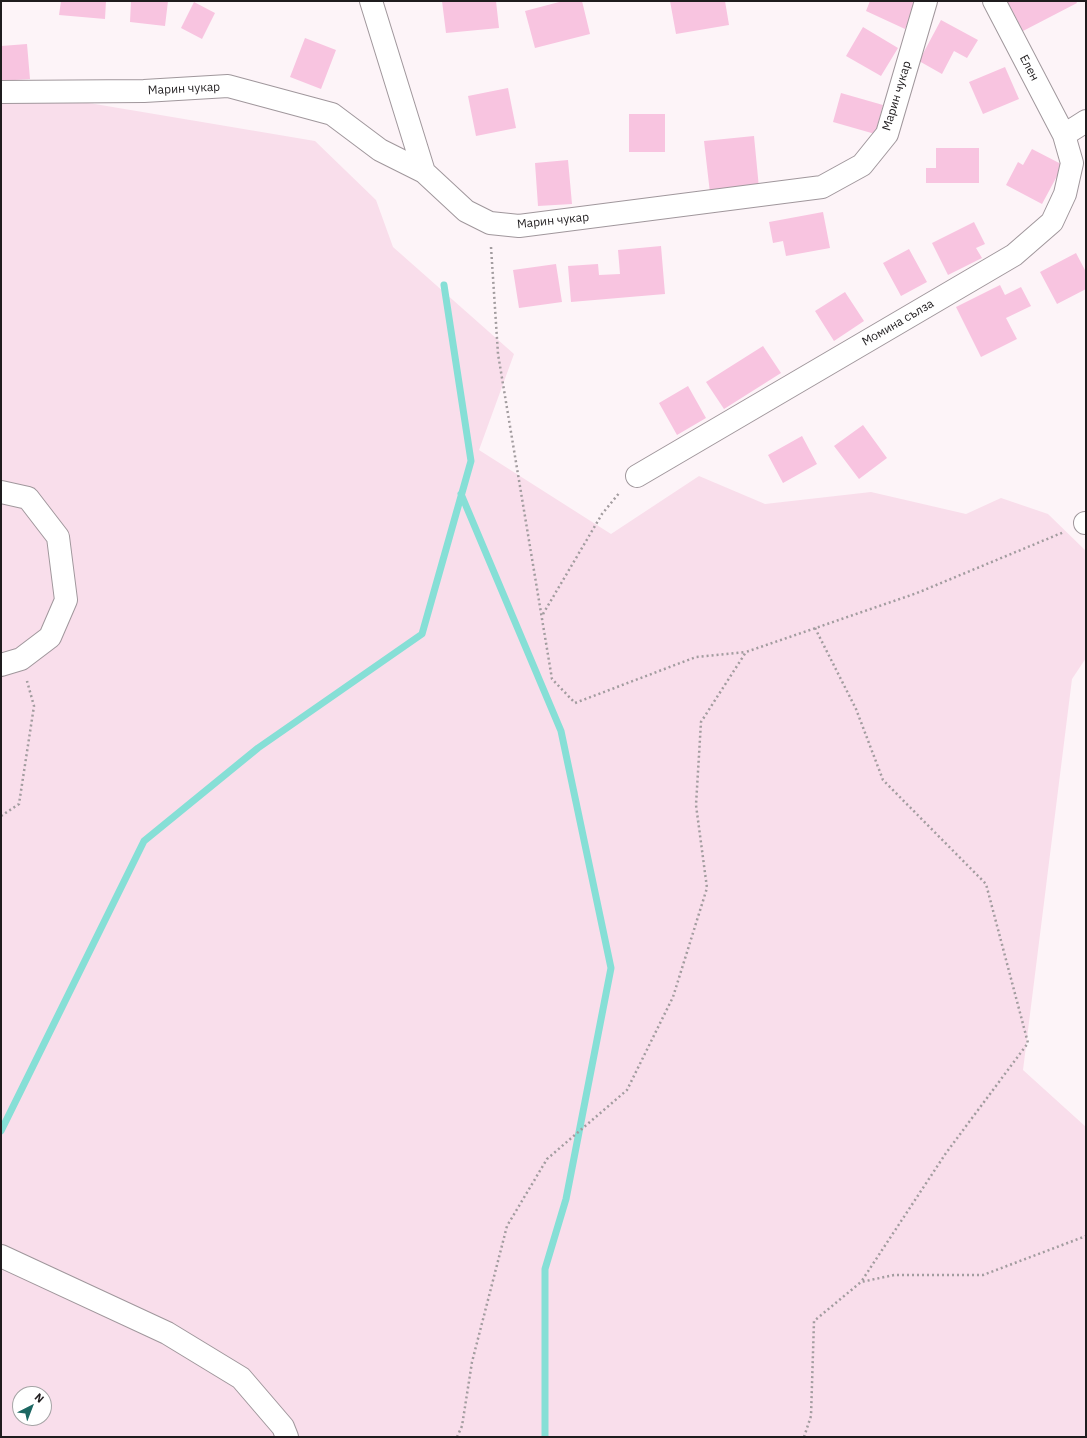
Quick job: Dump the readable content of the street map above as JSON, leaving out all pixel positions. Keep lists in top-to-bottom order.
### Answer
{
  "streets": {
    "street": ["Елен", "Марин чукар", "Момина сълза"]
  },
  "crossings": [
    ["Елен", "Момина сълза"]
  ],
  "north": "top right"
}
